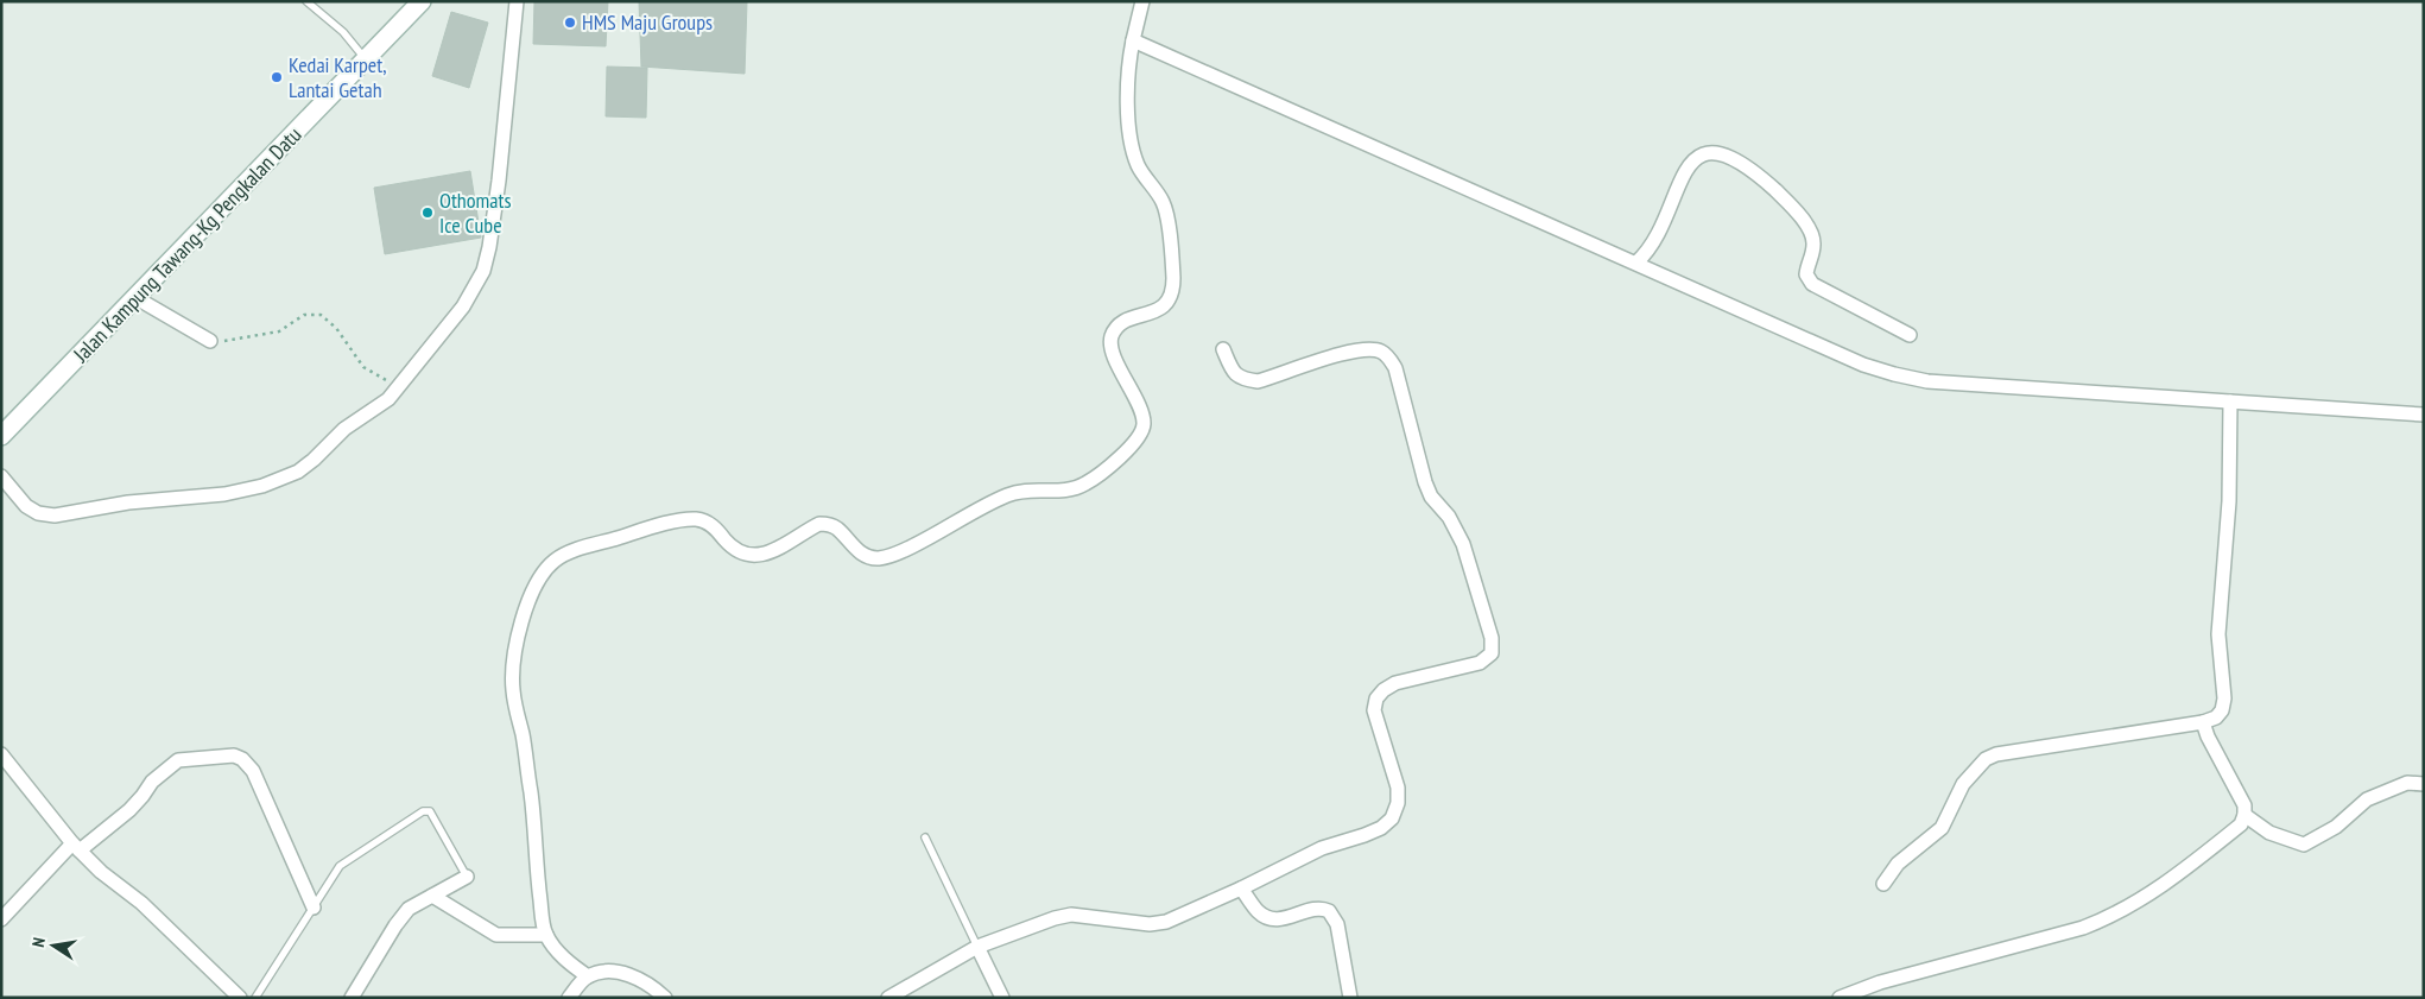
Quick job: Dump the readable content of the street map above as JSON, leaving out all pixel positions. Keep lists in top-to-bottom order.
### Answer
{
  "streets": {
    "street": ["Jalan Kampung Tawang-Kg Pengkalan Datu"]
  },
  "places": ["HMS Maju Groups", "Kedai Karpet, Lantai Getah", "Othomats Ice Cube"],
  "north": "left"
}
